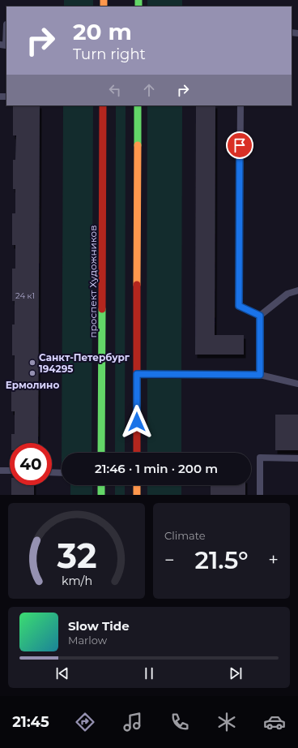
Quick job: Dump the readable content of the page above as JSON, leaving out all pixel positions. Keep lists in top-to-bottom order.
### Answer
{
  "streets": {
    "street": ["проспект Художников"]
  },
  "places": ["Санкт-Петербург 194295", "Ермолино"],
  "house_numbers": ["24 к1"],
  "page": {
    "turn": ["20 m", "Turn right"],
    "limit": "40",
    "trip": "21:46 · 1 min · 200 m",
    "tile": "Climate",
    "heat": ["−", "21.5°", "+"],
    "song": ["Slow Tide", "Marlow"],
    "tabs": "21:45",
    "gauge": ["32", "km/h"]
  }
}
